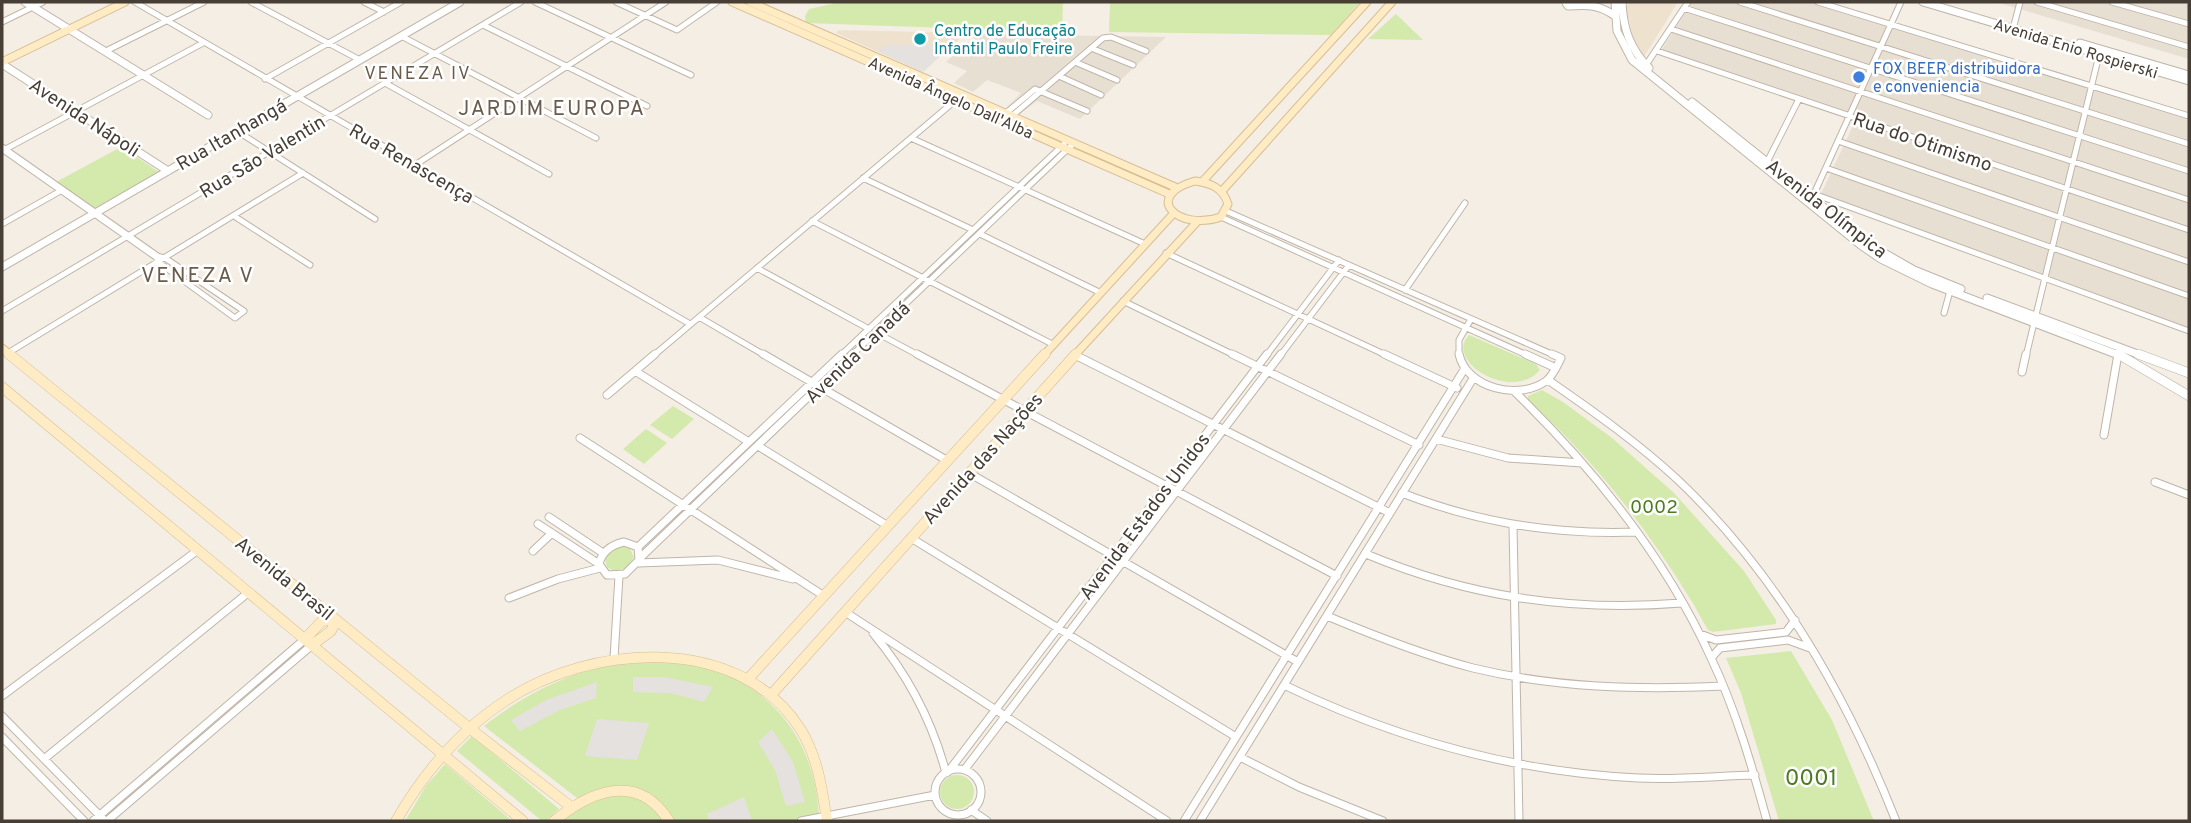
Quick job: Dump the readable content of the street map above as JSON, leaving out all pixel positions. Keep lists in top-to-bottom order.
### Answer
{
  "streets": {
    "main road": ["Avenida Ângelo Dall'Alba", "Avenida das Nações", "Avenida Brasil"],
    "street": [
      "Avenida Enio Rospierski",
      "Avenida Nápoli",
      "Rua Itanhangá",
      "Rua do Otimismo",
      "Rua São Valentin",
      "Rua Renascença",
      "Avenida Olímpica",
      "Avenida Canadá",
      "Avenida Estados Unidos"
    ]
  },
  "crossings": [
    ["Avenida Ângelo Dall'Alba", "Avenida Canadá"],
    ["Avenida Ângelo Dall'Alba", "Avenida das Nações"],
    ["Avenida Nápoli", "Rua Itanhangá"],
    ["Rua Itanhangá", "Rua Renascença"],
    ["Rua São Valentin", "Rua Renascença"]
  ],
  "districts": ["VENEZA IV", "JARDIM EUROPA", "VENEZA V"],
  "parks": ["0002", "0001"],
  "places": ["Centro de Educação Infantil Paulo Freire", "FOX BEER distribuidora e conveniencia"]
}
